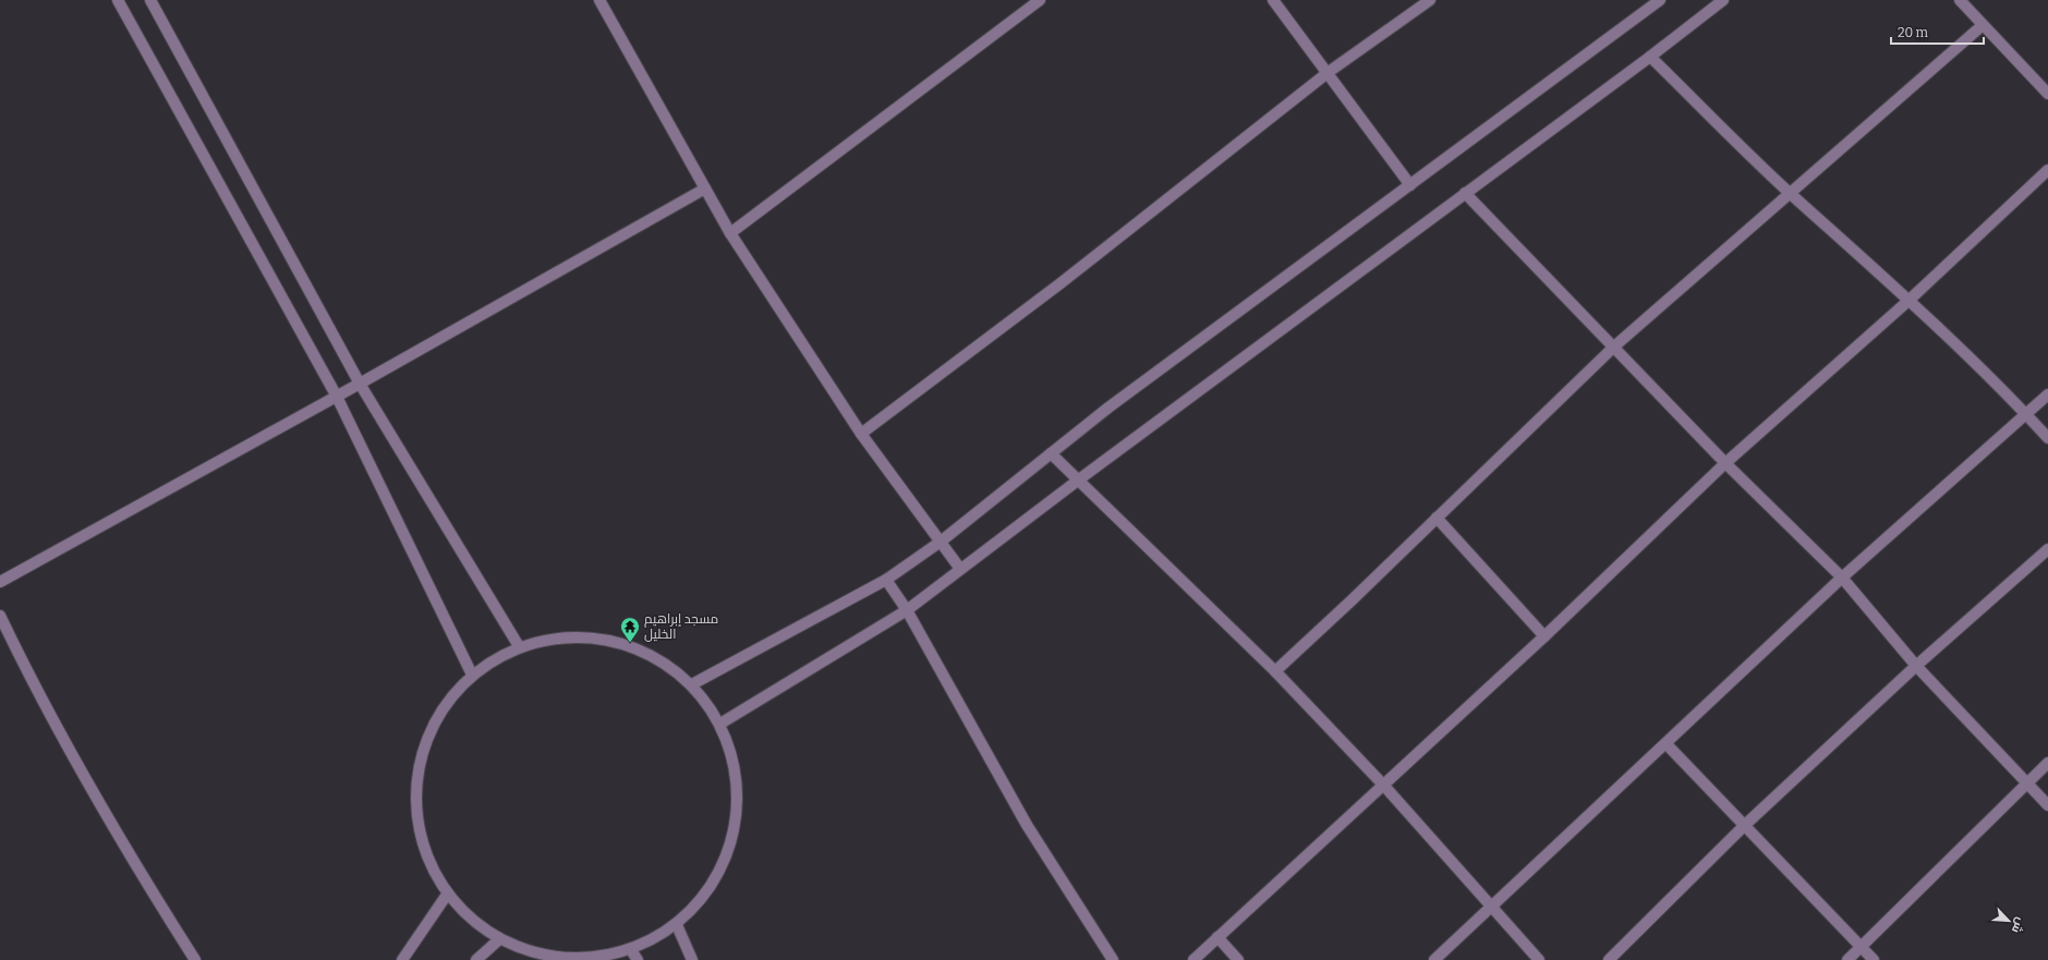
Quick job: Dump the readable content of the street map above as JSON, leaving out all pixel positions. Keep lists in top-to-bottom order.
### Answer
{
  "places": {
    "temple": ["مسجد إبراهيم الخليل"]
  },
  "scale_bar": "20 m",
  "north": "bottom right"
}
